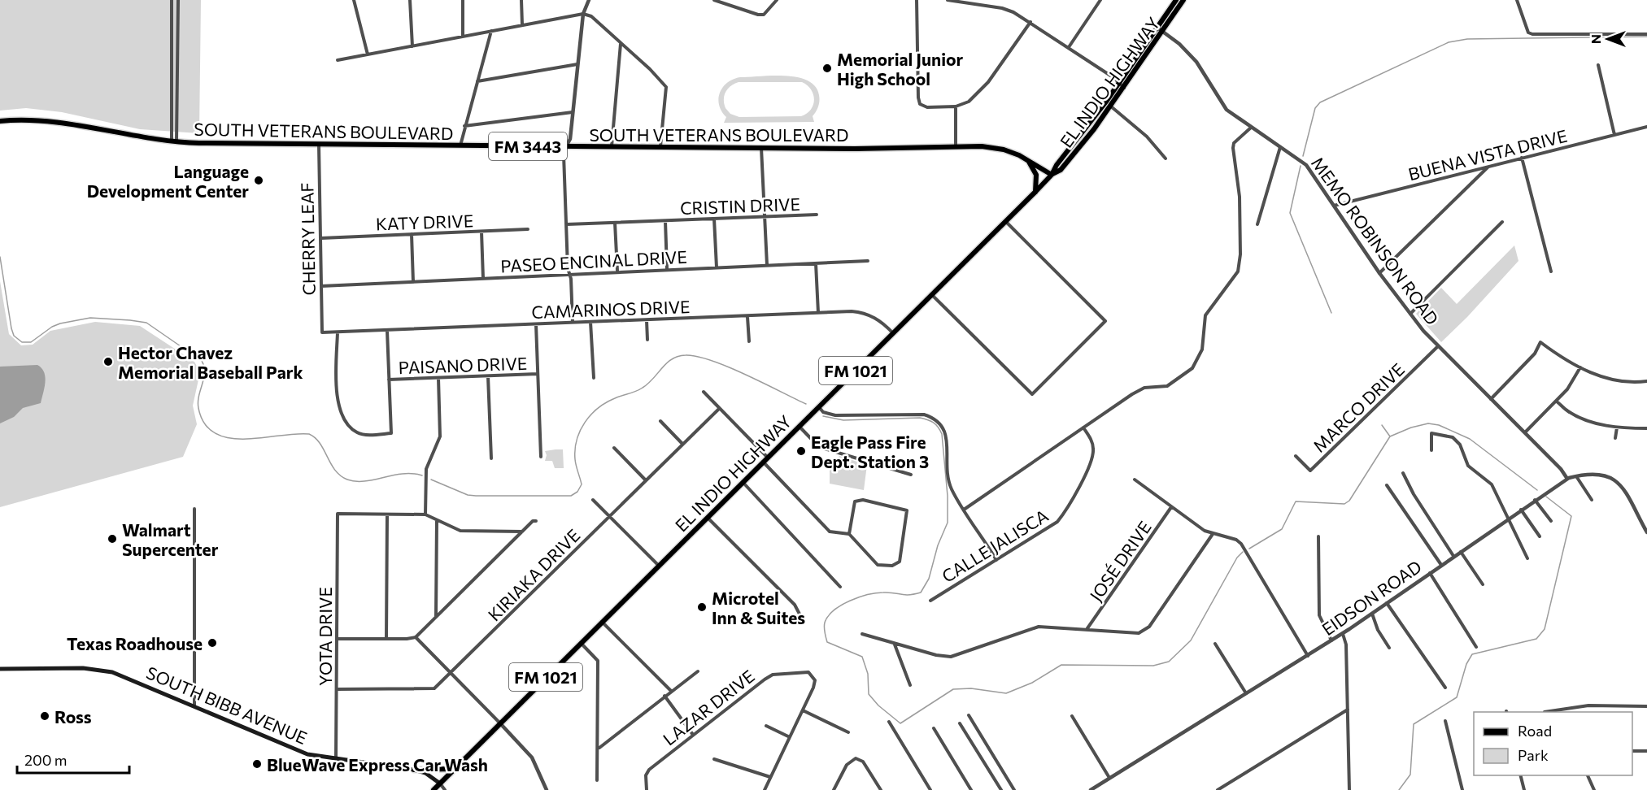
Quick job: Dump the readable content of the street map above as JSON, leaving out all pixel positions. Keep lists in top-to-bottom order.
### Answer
{
  "streets": {
    "main road": [
      "EL INDIO HIGHWAY",
      "SOUTH VETERANS BOULEVARD",
      "FM 3443",
      "FM 1021",
      "SOUTH BIBB AVENUE"
    ],
    "street": [
      "BUENA VISTA DRIVE",
      "CRISTIN DRIVE",
      "KATY DRIVE",
      "CHERRY LEAF",
      "MEMO ROBINSON ROAD",
      "PASEO ENCINAL DRIVE",
      "CAMARINOS DRIVE",
      "PAISANO DRIVE",
      "MARCO DRIVE",
      "CALLE JALISCA",
      "JOSÉ DRIVE",
      "KIRIAKA DRIVE",
      "EIDSON ROAD",
      "YOTA DRIVE",
      "LAZAR DRIVE"
    ]
  },
  "crossings": [
    ["EL INDIO HIGHWAY", "SOUTH VETERANS BOULEVARD"],
    ["EL INDIO HIGHWAY", "MEMO ROBINSON ROAD"],
    ["EL INDIO HIGHWAY", "CAMARINOS DRIVE"],
    ["EL INDIO HIGHWAY", "SOUTH BIBB AVENUE"],
    ["SOUTH VETERANS BOULEVARD", "CHERRY LEAF"],
    ["BUENA VISTA DRIVE", "MEMO ROBINSON ROAD"],
    ["KATY DRIVE", "CHERRY LEAF"],
    ["CHERRY LEAF", "PASEO ENCINAL DRIVE"],
    ["CHERRY LEAF", "CAMARINOS DRIVE"],
    ["MEMO ROBINSON ROAD", "MARCO DRIVE"],
    ["MEMO ROBINSON ROAD", "EIDSON ROAD"],
    ["KIRIAKA DRIVE", "YOTA DRIVE"],
    ["YOTA DRIVE", "SOUTH BIBB AVENUE"]
  ],
  "places": [
    "Memorial Junior High School",
    "Language Development Center",
    "Hector Chavez Memorial Baseball Park",
    "Eagle Pass Fire Dept. Station 3",
    "Walmart Supercenter",
    "Microtel Inn & Suites",
    "Texas Roadhouse",
    "Ross",
    "BlueWave Express Car Wash"
  ],
  "legend": ["Road", "Park"],
  "scale_bar": "200 m",
  "north": "left"
}
